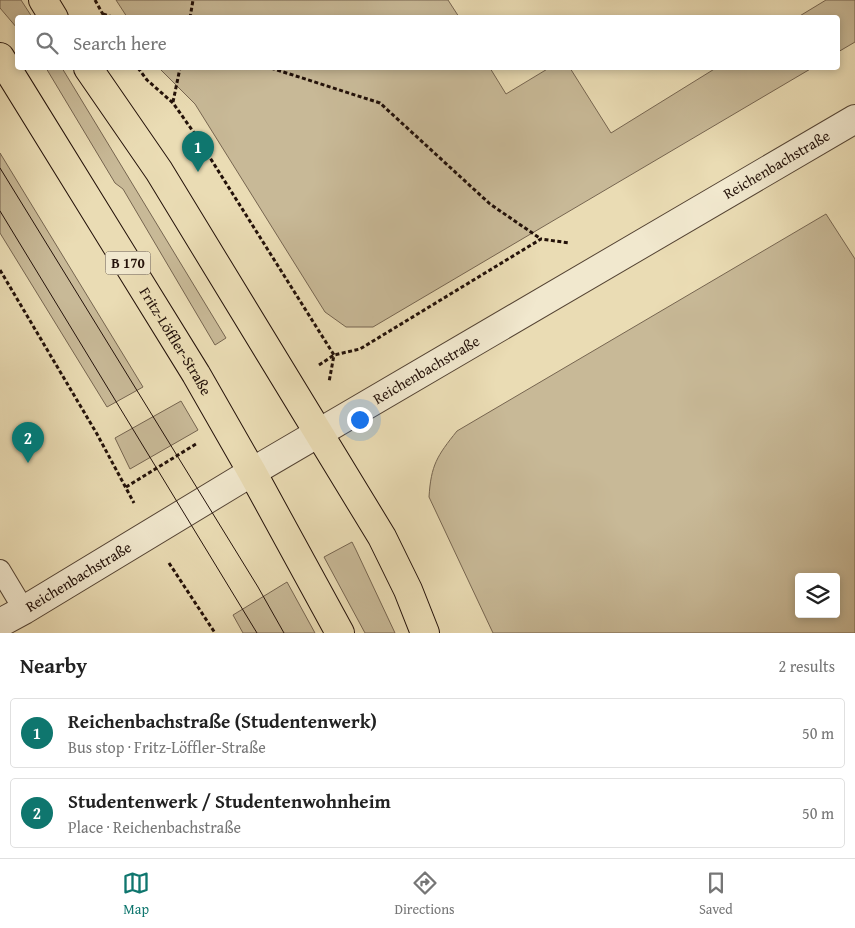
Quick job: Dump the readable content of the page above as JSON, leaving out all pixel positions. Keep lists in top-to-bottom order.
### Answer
{
  "streets": {
    "main road": ["B 170", "Fritz-Löffler-Straße"],
    "street": ["Reichenbachstraße"]
  },
  "crossings": [
    ["Reichenbachstraße", "Fritz-Löffler-Straße"]
  ],
  "page": {
    "search": "Search here",
    "pins": ["1", "2"],
    "heading": ["Nearby", "2 results"],
    "list": [
      {
        "mark": "1",
        "name": "Reichenbachstraße (Studentenwerk)",
        "note": "Bus stop · Fritz-Löffler-Straße",
        "value": "50 m"
      },
      {
        "mark": "2",
        "name": "Studentenwerk / Studentenwohnheim",
        "note": "Place · Reichenbachstraße",
        "value": "50 m"
      }
    ],
    "nav": ["Map", "Directions", "Saved"]
  }
}
